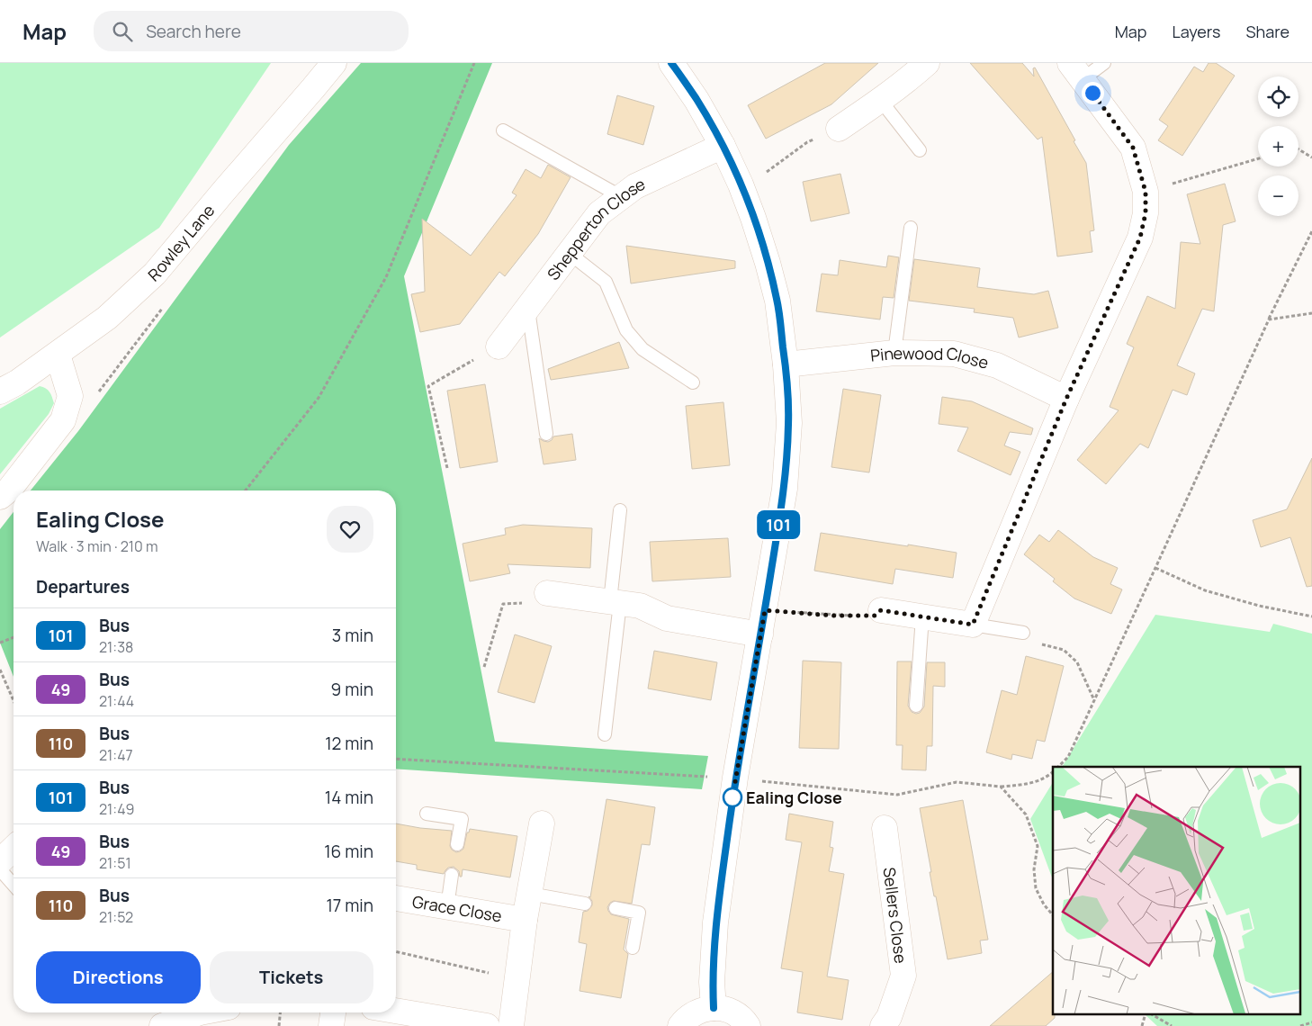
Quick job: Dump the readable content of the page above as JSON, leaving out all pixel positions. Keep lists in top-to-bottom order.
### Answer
{
  "streets": {
    "street": [
      "Shepperton Close",
      "Rowley Lane",
      "Pinewood Close",
      "Grace Close",
      "Sellers Close"
    ]
  },
  "places": ["Ealing Close"],
  "lines": ["bus line 101"],
  "page": {
    "header": "Map",
    "search": "Search here",
    "nav": ["Map", "Layers", "Share"],
    "on_map": "101",
    "map_buttons": ["+", "−"],
    "heading": [
      ["Ealing Close", "Walk · 3 min · 210 m"],
      "Departures"
    ],
    "list": [
      {
        "mark": "101",
        "name": "Bus",
        "note": "21:38",
        "value": "3 min"
      },
      {
        "mark": "49",
        "name": "Bus",
        "note": "21:44",
        "value": "9 min"
      },
      {
        "mark": "110",
        "name": "Bus",
        "note": "21:47",
        "value": "12 min"
      },
      {
        "mark": "101",
        "name": "Bus",
        "note": "21:49",
        "value": "14 min"
      },
      {
        "mark": "49",
        "name": "Bus",
        "note": "21:51",
        "value": "16 min"
      },
      {
        "mark": "110",
        "name": "Bus",
        "note": "21:52",
        "value": "17 min"
      }
    ],
    "buttons": ["Directions", "Tickets"]
  }
}
